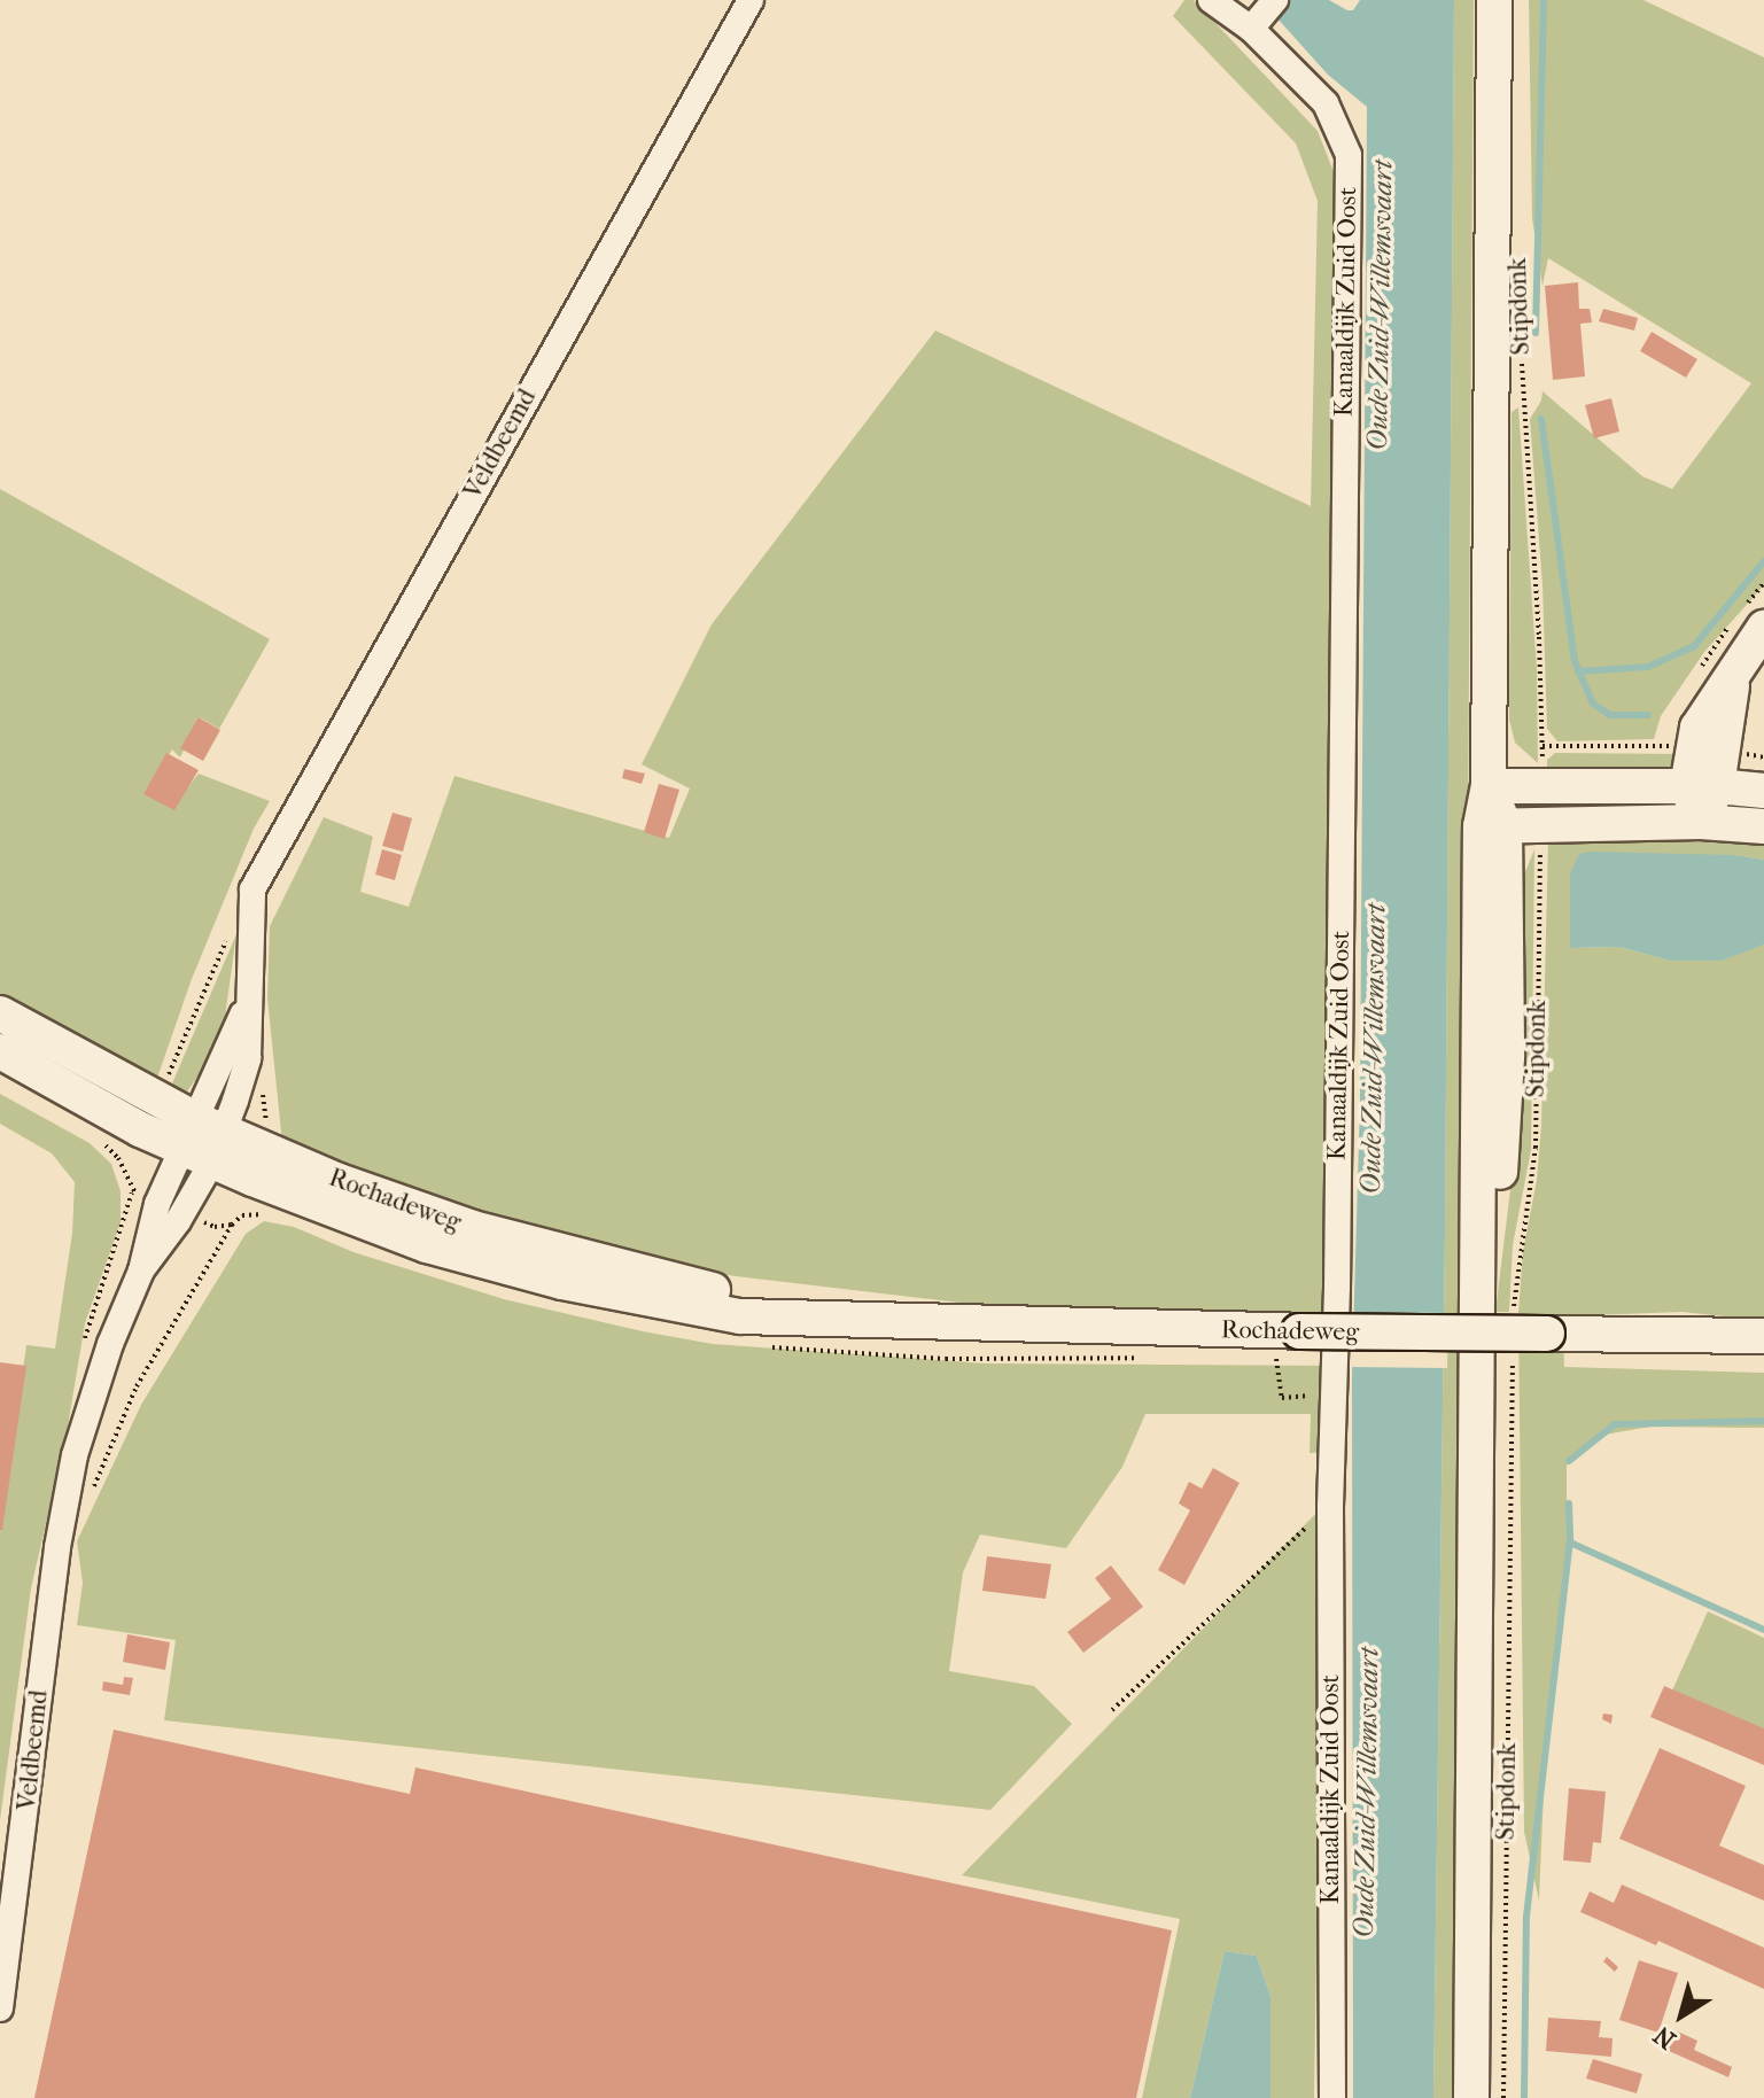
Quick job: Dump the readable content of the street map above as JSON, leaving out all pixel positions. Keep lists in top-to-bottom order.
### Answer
{
  "streets": {
    "main road": ["Stipdonk", "Rochadeweg"],
    "street": ["Kanaaldijk Zuid Oost", "Veldbeemd"]
  },
  "crossings": [
    ["Veldbeemd", "Rochadeweg"]
  ],
  "water": ["Oude Zuid-Willemsvaart"],
  "north": "bottom left"
}
